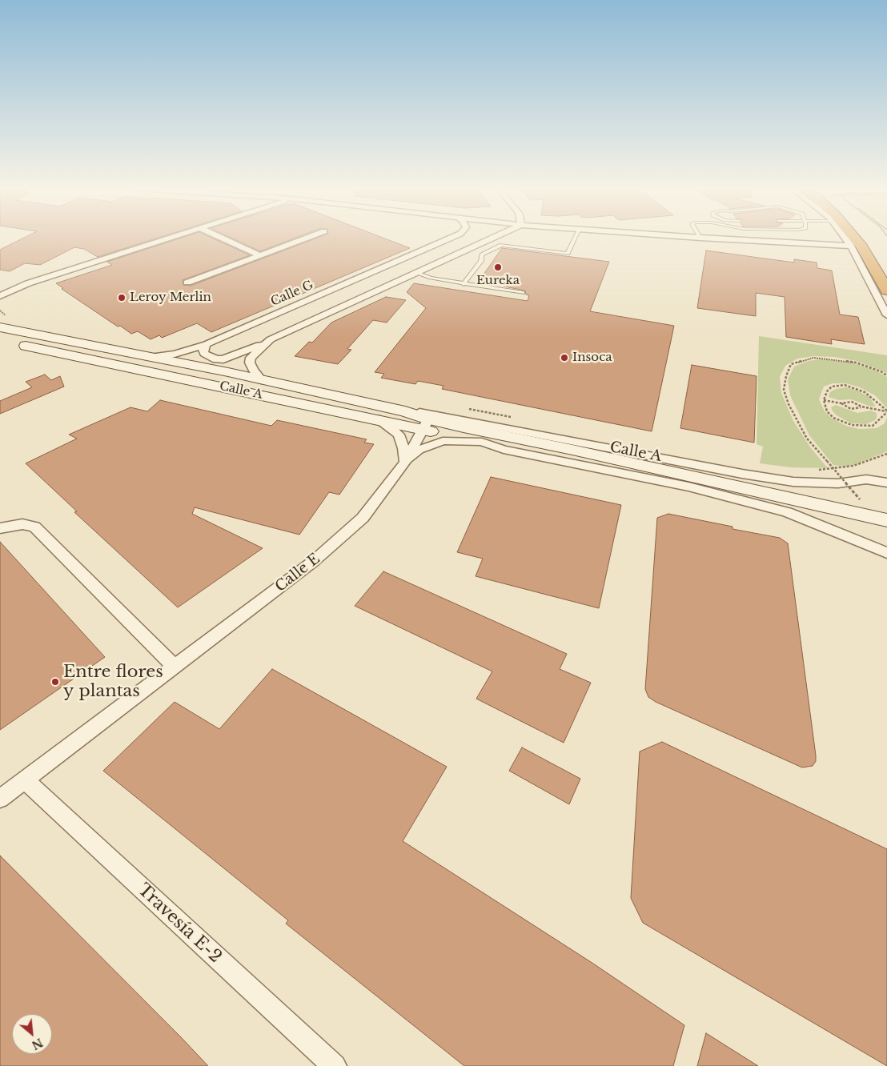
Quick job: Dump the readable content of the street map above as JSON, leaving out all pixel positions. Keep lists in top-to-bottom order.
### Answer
{
  "streets": {
    "street": [
      "Calle G",
      "Calle A",
      "Calle E",
      "Travesía E-2"
    ]
  },
  "crossings": [
    ["Calle G", "Calle A"],
    ["Calle A", "Calle E"],
    ["Calle E", "Travesía E-2"]
  ],
  "places": [
    "Eureka",
    "Leroy Merlin",
    "Insoca",
    "Entre flores y plantas"
  ],
  "north": "bottom right"
}
